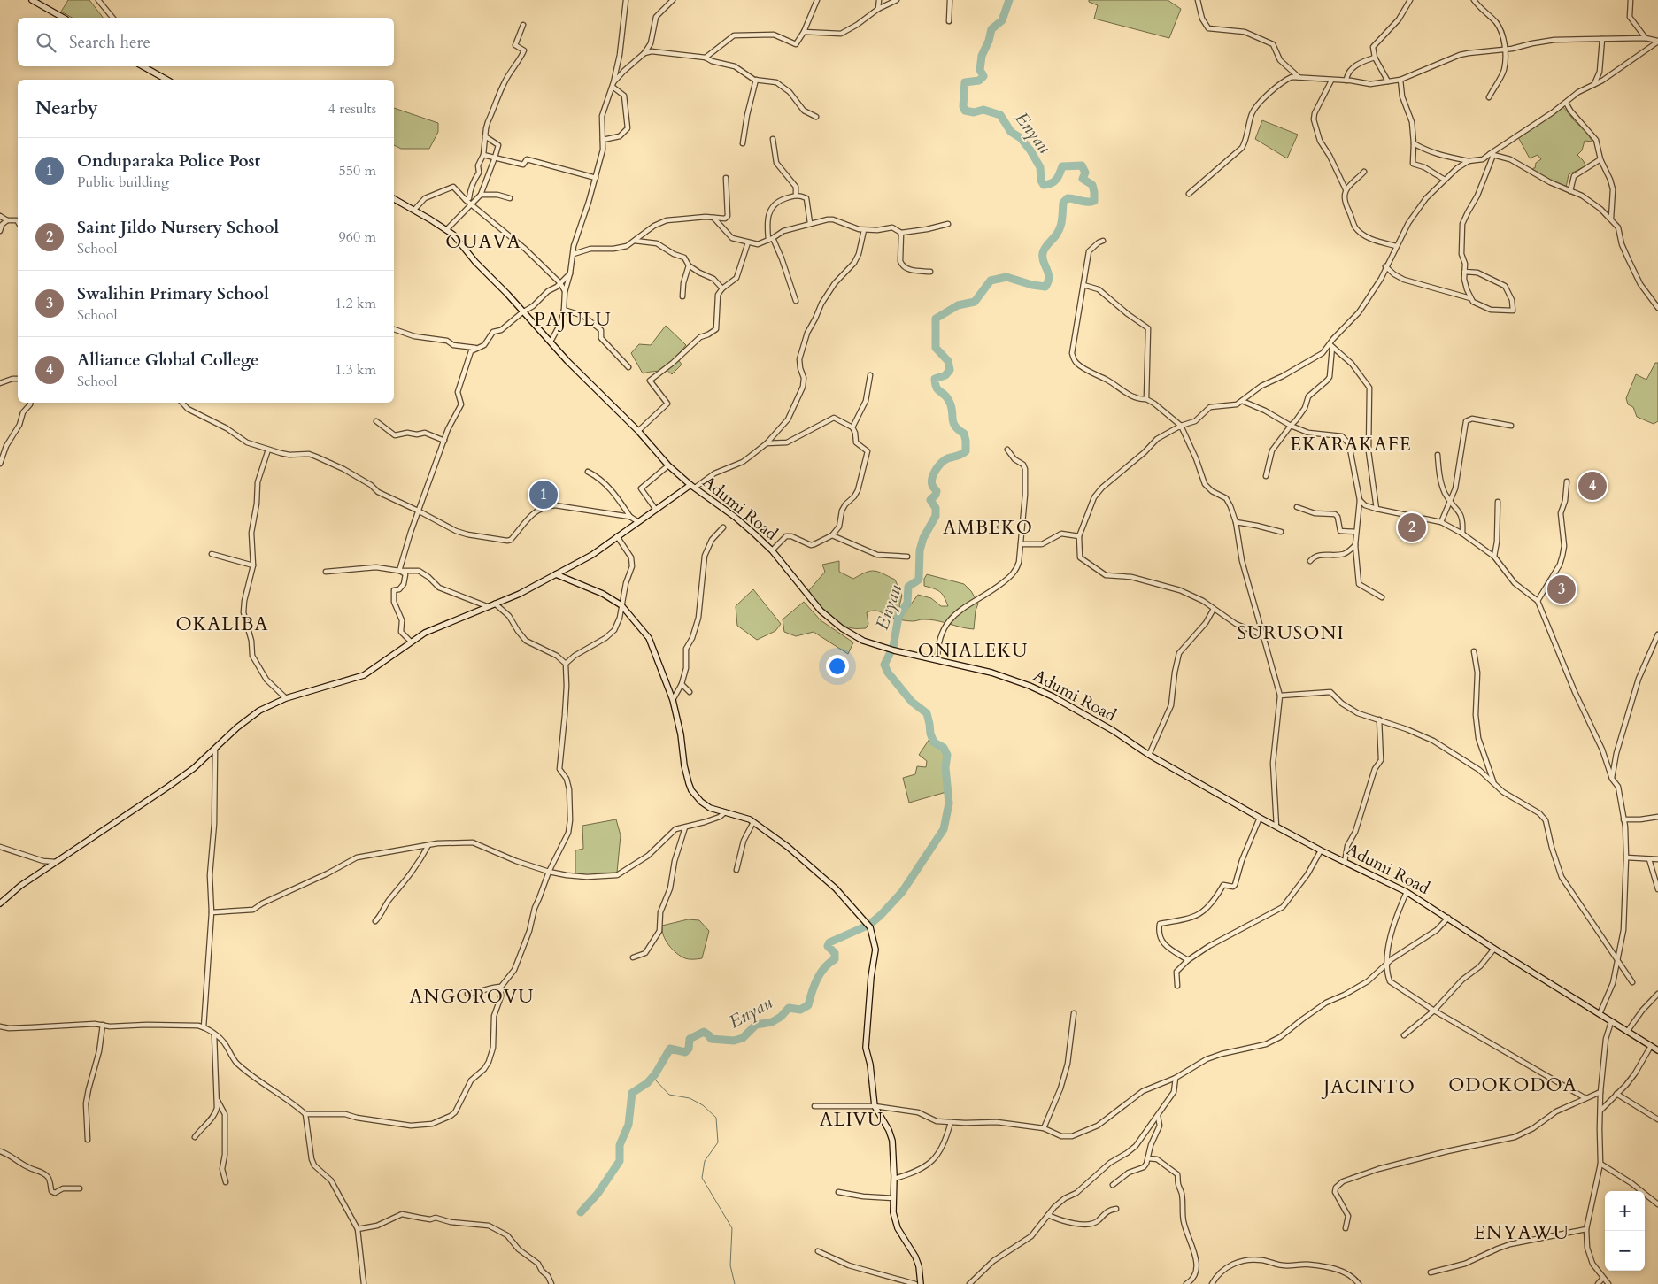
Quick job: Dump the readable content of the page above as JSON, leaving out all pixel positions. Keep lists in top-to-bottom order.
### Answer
{
  "streets": {
    "street": ["Adumi Road"]
  },
  "districts": [
    "OUAVA",
    "PAJULU",
    "EKARAKAFE",
    "AMBEKO",
    "OKALIBA",
    "SURUSONI",
    "ONIALEKU",
    "ANGOROVU",
    "ODOKODOA",
    "JACINTO",
    "ALIVU",
    "ENYAWU"
  ],
  "water": ["Enyau"],
  "page": {
    "search": "Search here",
    "heading": ["Nearby", "4 results"],
    "list": [
      {
        "mark": "1",
        "name": "Onduparaka Police Post",
        "note": "Public building",
        "value": "550 m"
      },
      {
        "mark": "2",
        "name": "Saint Jildo Nursery School",
        "note": "School",
        "value": "960 m"
      },
      {
        "mark": "3",
        "name": "Swalihin Primary School",
        "note": "School",
        "value": "1.2 km"
      },
      {
        "mark": "4",
        "name": "Alliance Global College",
        "note": "School",
        "value": "1.3 km"
      }
    ],
    "pins": [
      "4",
      "1",
      "2",
      "3"
    ],
    "map_buttons": ["+", "−"]
  }
}
